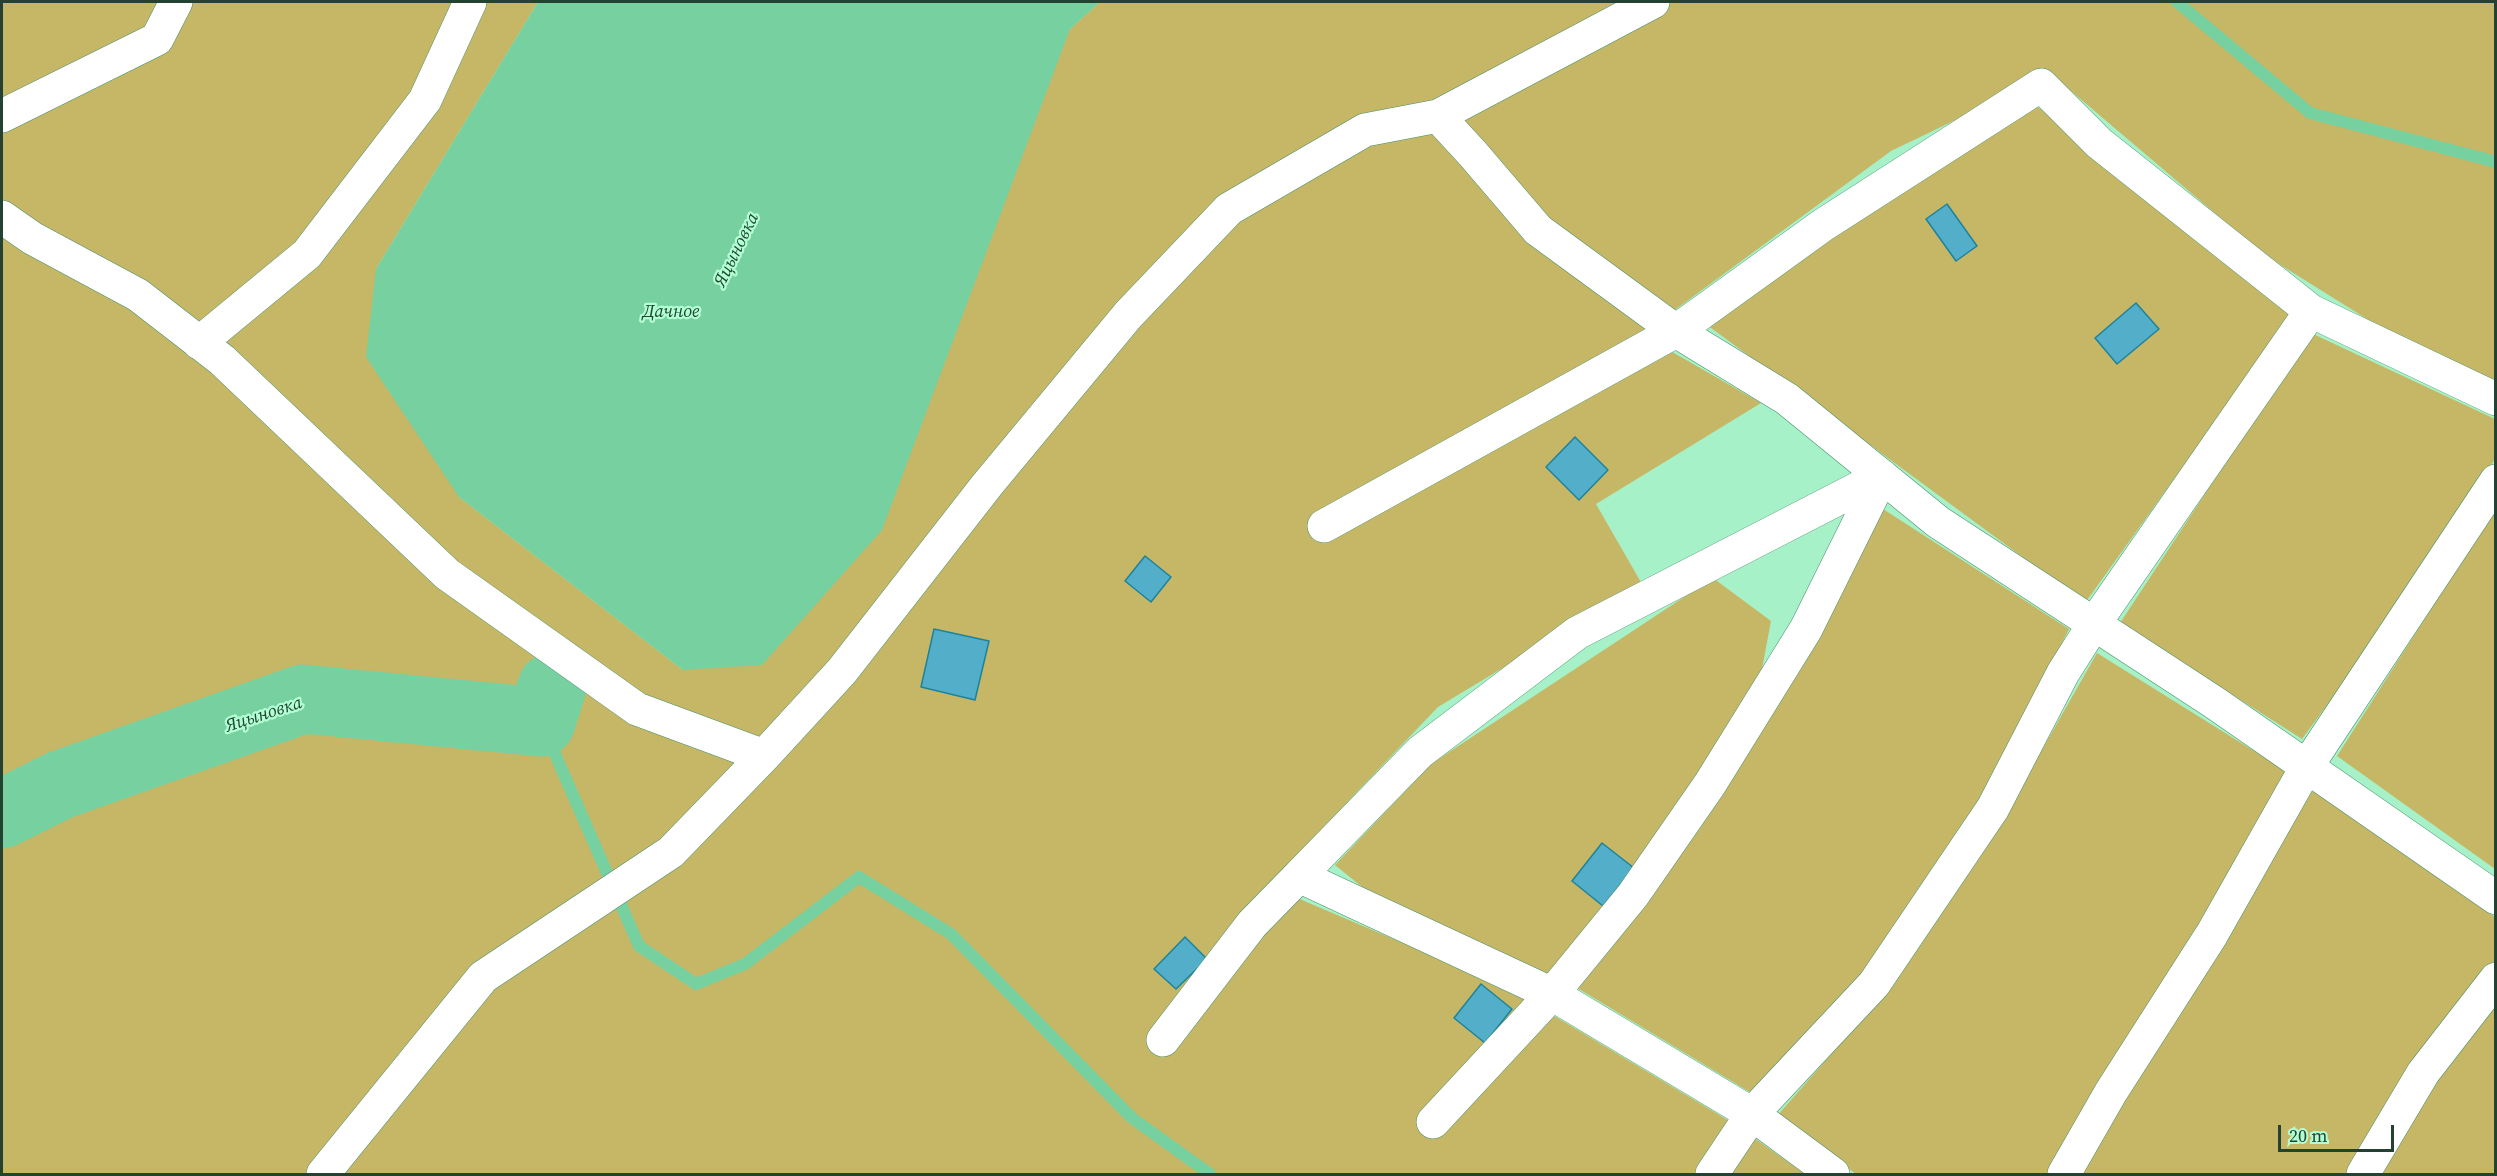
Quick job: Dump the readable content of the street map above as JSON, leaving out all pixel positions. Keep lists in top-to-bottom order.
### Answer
{
  "water": ["Яцыновка", "Дачное"],
  "scale_bar": "20 m"
}
